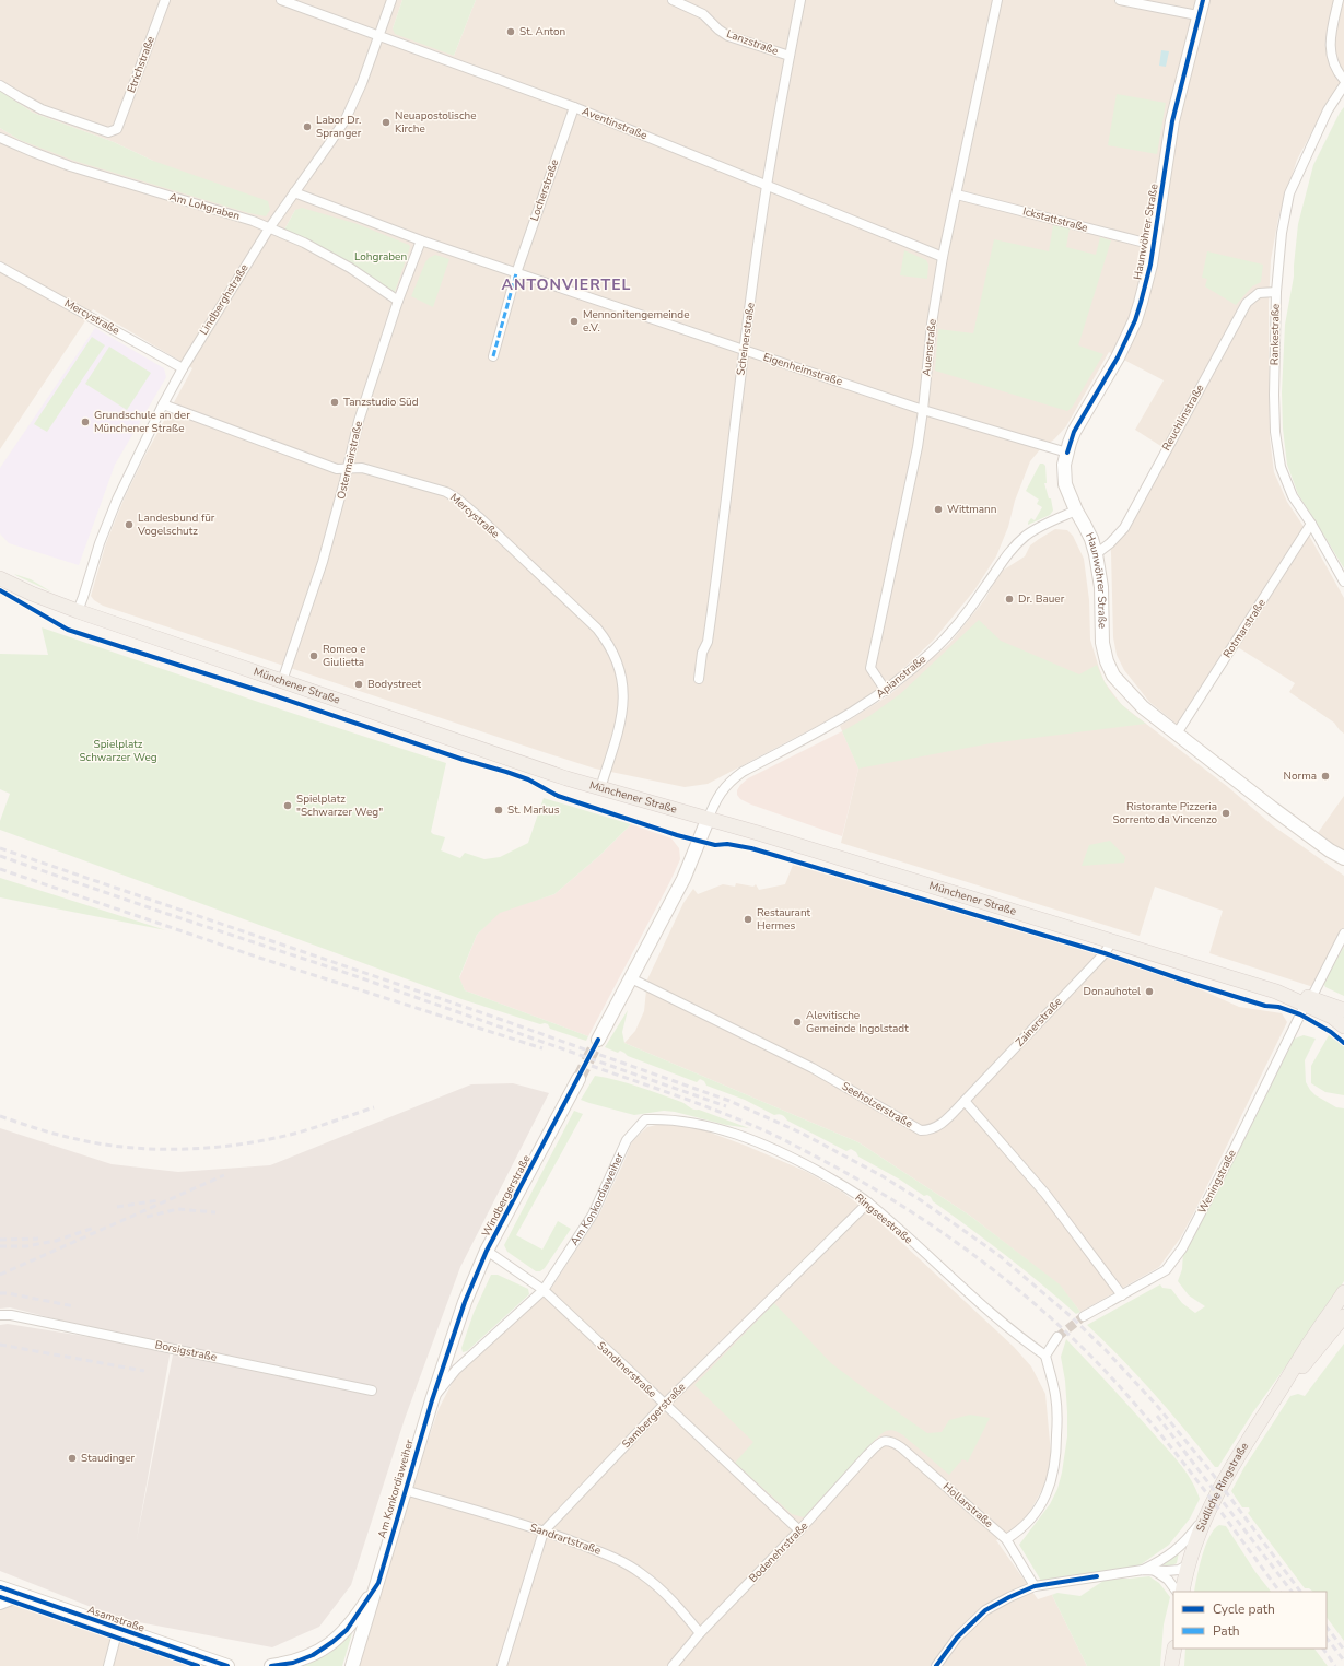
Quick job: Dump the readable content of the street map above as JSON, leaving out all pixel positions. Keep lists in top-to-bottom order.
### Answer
{
  "streets": {
    "main road": ["Münchener Straße", "Südliche Ringstraße"],
    "street": [
      "Lanzstraße",
      "Etrichstraße",
      "Aventinstraße",
      "Locherstraße",
      "Am Lohgraben",
      "Ickstattstraße",
      "Haunwöhrer Straße",
      "Lindberghstraße",
      "Mercystraße",
      "Rankestraße",
      "Scheinerstraße",
      "Auenstraße",
      "Eigenheimstraße",
      "Reuchlinstraße",
      "Ostermairstraße",
      "Rotmarstraße",
      "Apianstraße",
      "Zainerstraße",
      "Seeholzerstraße",
      "Weningstraße",
      "Windbergerstraße",
      "Am Konkordiaweiher",
      "Ringseestraße",
      "Borsigstraße",
      "Sandtnerstraße",
      "Sambergerstraße",
      "Hollarstraße",
      "Sandrartstraße",
      "Bodenehrstraße",
      "Asamstraße"
    ]
  },
  "crossings": [
    ["Lanzstraße", "Scheinerstraße"],
    ["Aventinstraße", "Locherstraße"],
    ["Aventinstraße", "Lindberghstraße"],
    ["Aventinstraße", "Scheinerstraße"],
    ["Aventinstraße", "Auenstraße"],
    ["Locherstraße", "Eigenheimstraße"],
    ["Am Lohgraben", "Lindberghstraße"],
    ["Am Lohgraben", "Ostermairstraße"],
    ["Ickstattstraße", "Haunwöhrer Straße"],
    ["Ickstattstraße", "Auenstraße"],
    ["Haunwöhrer Straße", "Eigenheimstraße"],
    ["Haunwöhrer Straße", "Reuchlinstraße"],
    ["Haunwöhrer Straße", "Rotmarstraße"],
    ["Haunwöhrer Straße", "Apianstraße"],
    ["Lindberghstraße", "Mercystraße"],
    ["Lindberghstraße", "Münchener Straße"],
    ["Mercystraße", "Ostermairstraße"],
    ["Mercystraße", "Münchener Straße"],
    ["Rankestraße", "Reuchlinstraße"],
    ["Rankestraße", "Rotmarstraße"],
    ["Scheinerstraße", "Eigenheimstraße"],
    ["Auenstraße", "Eigenheimstraße"],
    ["Auenstraße", "Apianstraße"],
    ["Ostermairstraße", "Münchener Straße"],
    ["Apianstraße", "Münchener Straße"],
    ["Münchener Straße", "Zainerstraße"],
    ["Münchener Straße", "Weningstraße"],
    ["Zainerstraße", "Seeholzerstraße"],
    ["Windbergerstraße", "Am Konkordiaweiher"],
    ["Windbergerstraße", "Sandtnerstraße"],
    ["Am Konkordiaweiher", "Ringseestraße"],
    ["Am Konkordiaweiher", "Sandtnerstraße"],
    ["Am Konkordiaweiher", "Sandrartstraße"],
    ["Ringseestraße", "Sambergerstraße"],
    ["Sandtnerstraße", "Sambergerstraße"],
    ["Sandtnerstraße", "Bodenehrstraße"],
    ["Sambergerstraße", "Sandrartstraße"],
    ["Hollarstraße", "Bodenehrstraße"],
    ["Sandrartstraße", "Bodenehrstraße"]
  ],
  "districts": ["ANTONVIERTEL"],
  "parks": ["Lohgraben", "Spielplatz Schwarzer Weg"],
  "places": [
    "St. Anton",
    "Neuapostolische Kirche",
    "Labor Dr. Spranger",
    "Mennonitengemeinde e.V.",
    "Tanzstudio Süd",
    "Grundschule an der Münchener Straße",
    "Wittmann",
    "Landesbund für Vogelschutz",
    "Dr. Bauer",
    "Romeo e Giulietta",
    "Bodystreet",
    "Norma",
    "Spielplatz \"Schwarzer Weg\"",
    "St. Markus",
    "Ristorante Pizzeria Sorrento da Vincenzo",
    "Restaurant Hermes",
    "Donauhotel",
    "Alevitische Gemeinde Ingolstadt",
    "Staudinger"
  ],
  "legend": ["Cycle path", "Path"]
}
